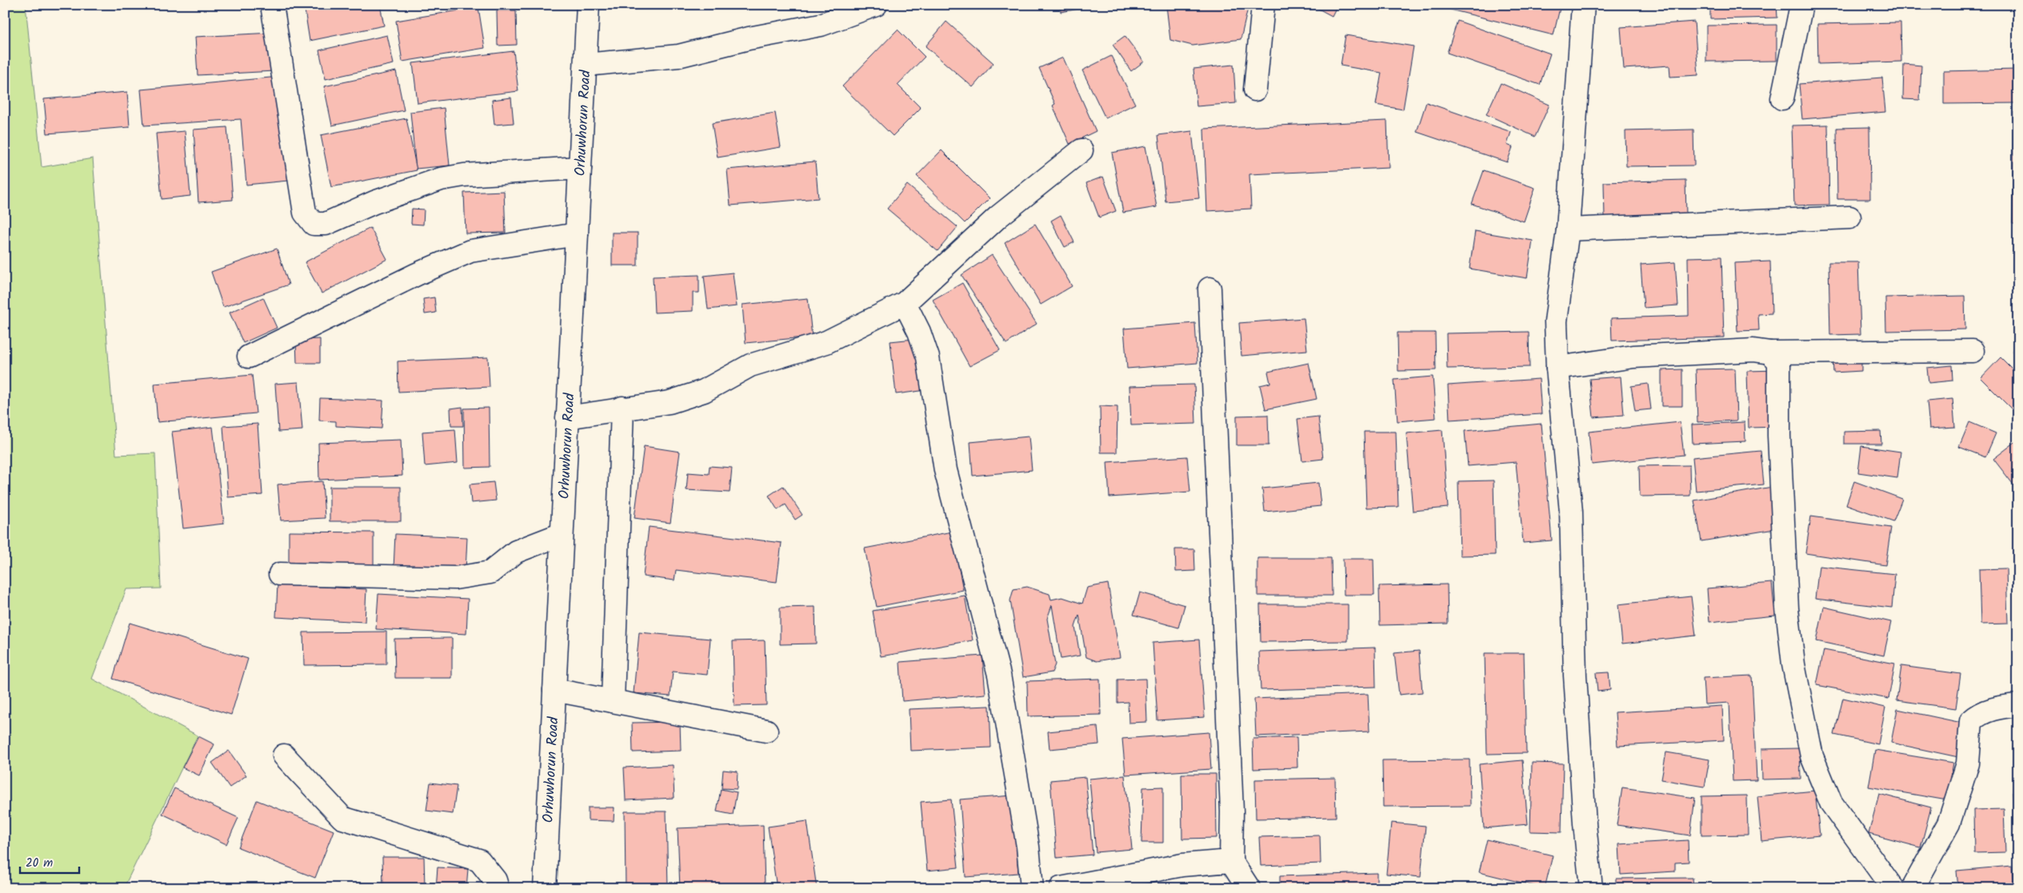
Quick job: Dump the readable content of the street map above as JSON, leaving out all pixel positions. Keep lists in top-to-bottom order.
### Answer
{
  "streets": {
    "street": ["Orhuwhorun Road"]
  },
  "scale_bar": "20 m"
}
